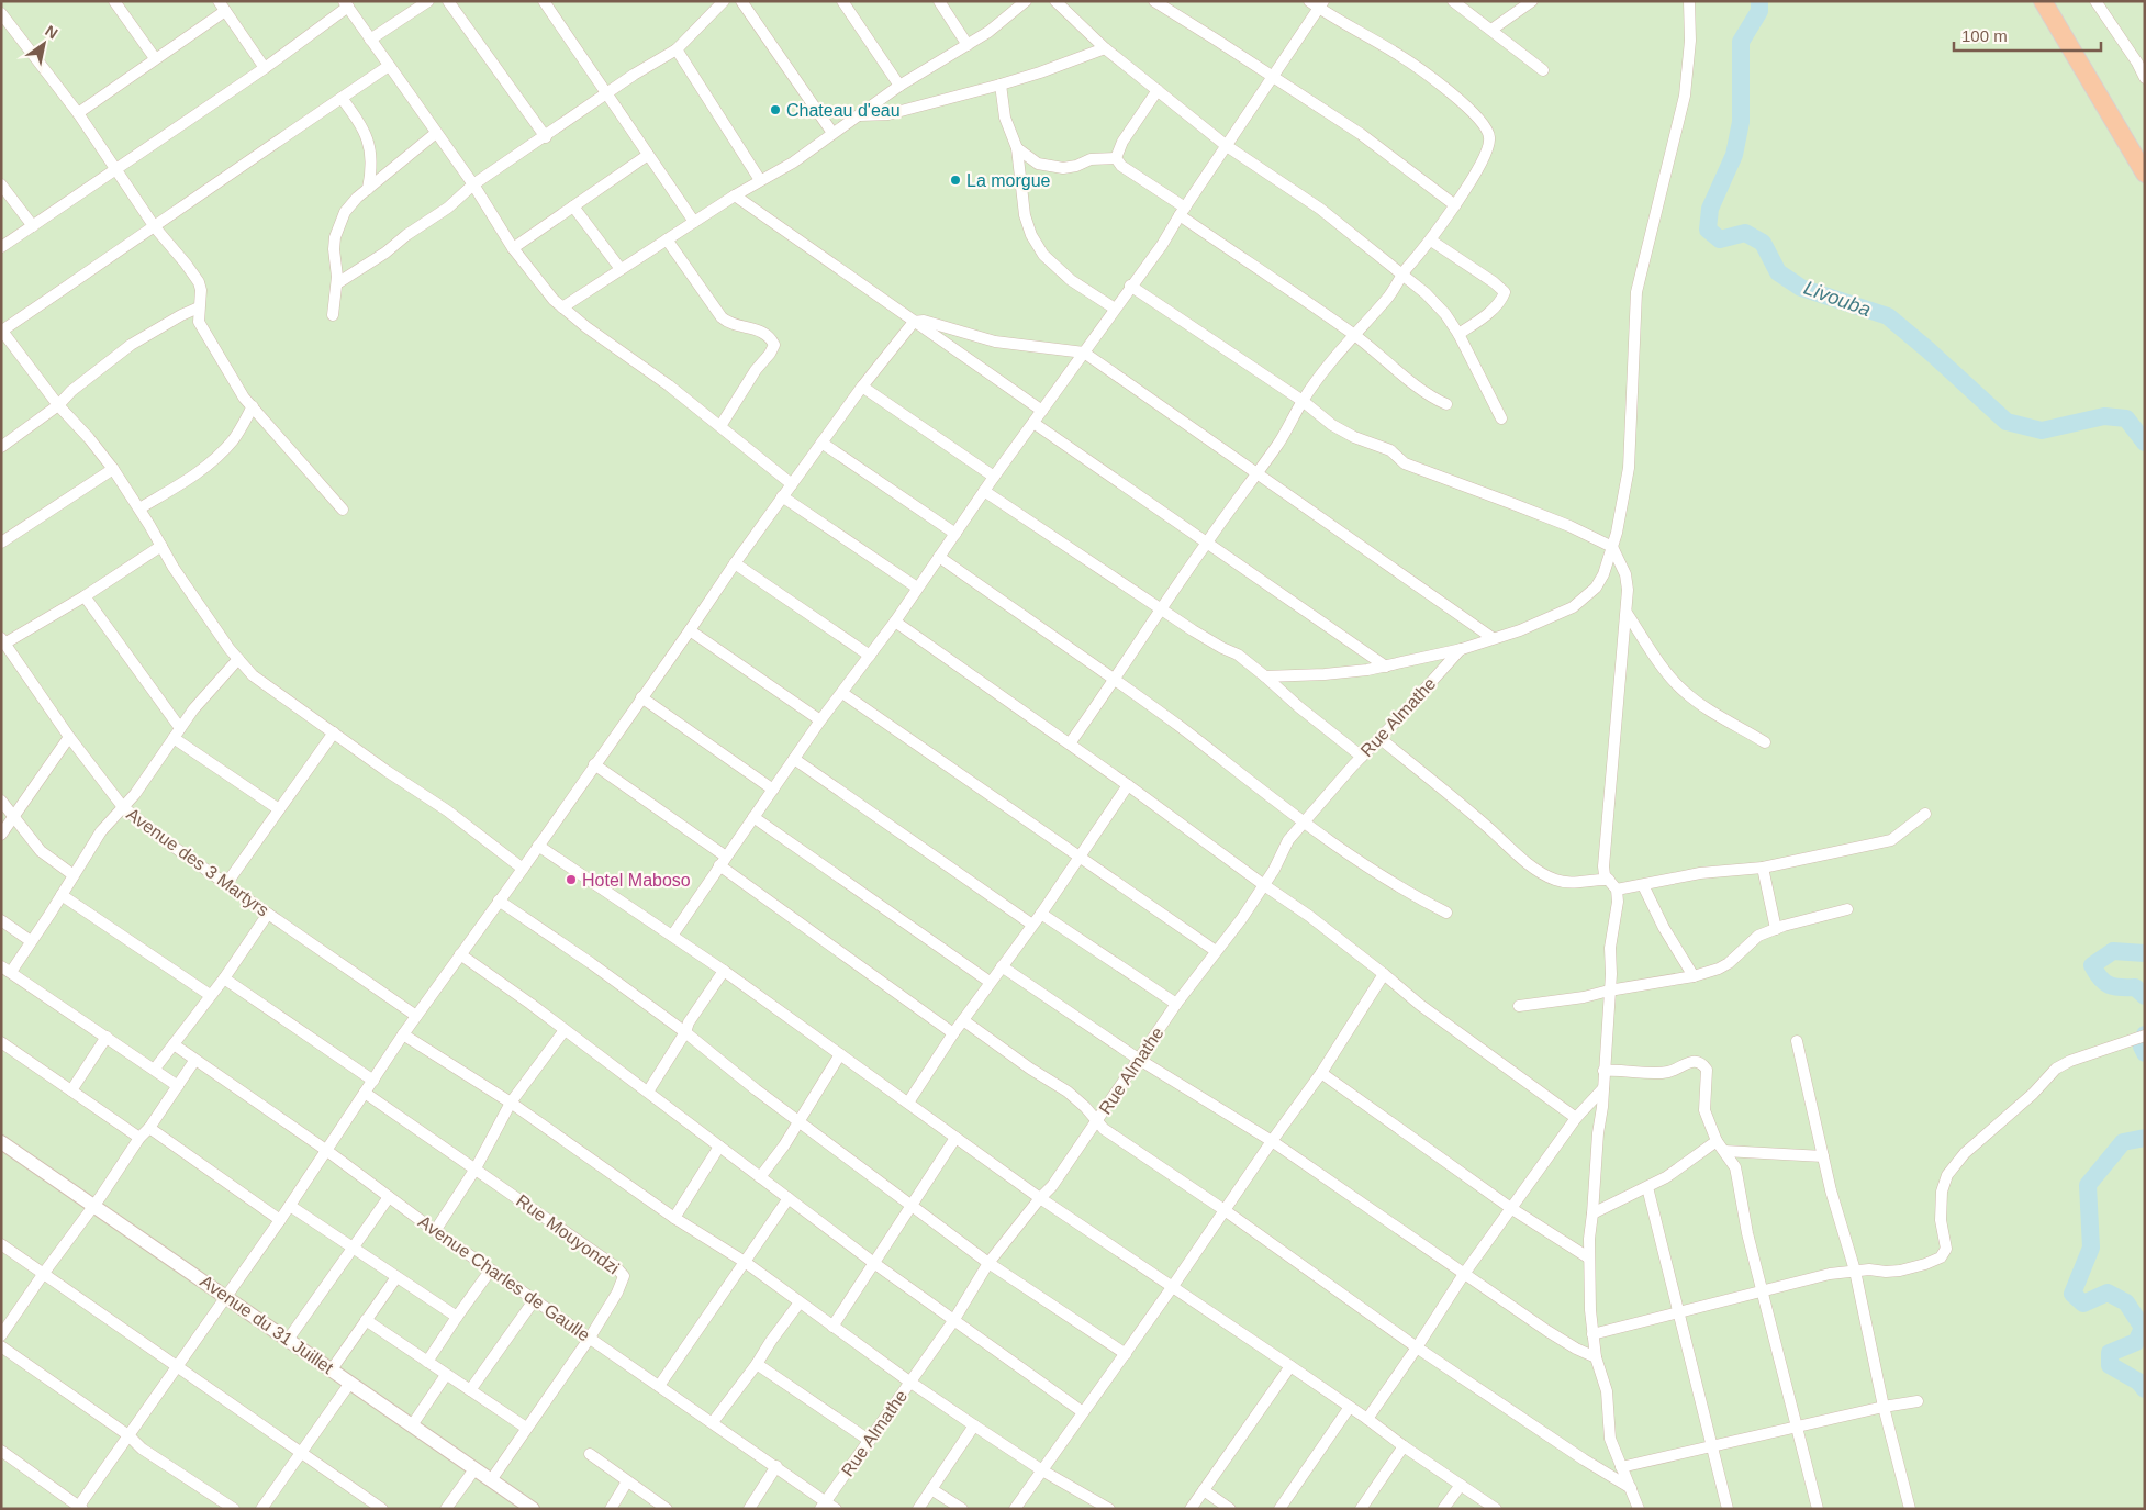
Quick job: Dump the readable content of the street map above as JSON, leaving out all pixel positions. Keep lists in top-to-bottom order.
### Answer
{
  "streets": {
    "street": [
      "Rue Almathe",
      "Avenue des 3 Martyrs",
      "Rue Mouyondzi",
      "Avenue Charles de Gaulle",
      "Avenue du 31 Juillet"
    ]
  },
  "crossings": [
    ["Rue Almathe", "Avenue Charles de Gaulle"],
    ["Rue Mouyondzi", "Avenue Charles de Gaulle"],
    ["Rue Mouyondzi", "Avenue du 31 Juillet"]
  ],
  "water": ["Livouba"],
  "places": ["Chateau d'eau", "La morgue", "Hotel Maboso"],
  "scale_bar": "100 m",
  "north": "top right"
}
